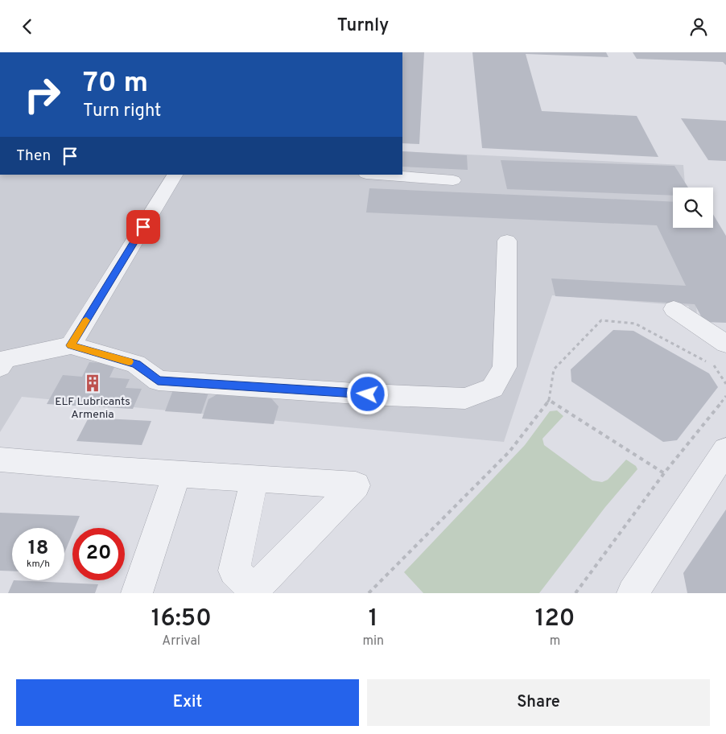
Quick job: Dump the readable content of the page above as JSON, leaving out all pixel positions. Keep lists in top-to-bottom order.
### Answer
{
  "places": {
    "building": ["ELF Lubricants Armenia"]
  },
  "page": {
    "header": "Turnly",
    "turn": ["70 m", "Turn right"],
    "then": "Then",
    "speed": "18 km/h",
    "limit": "20",
    "eta": [
      "16:50",
      "Arrival",
      "1",
      "min",
      "120",
      "m"
    ],
    "buttons": ["Exit", "Share"]
  }
}
